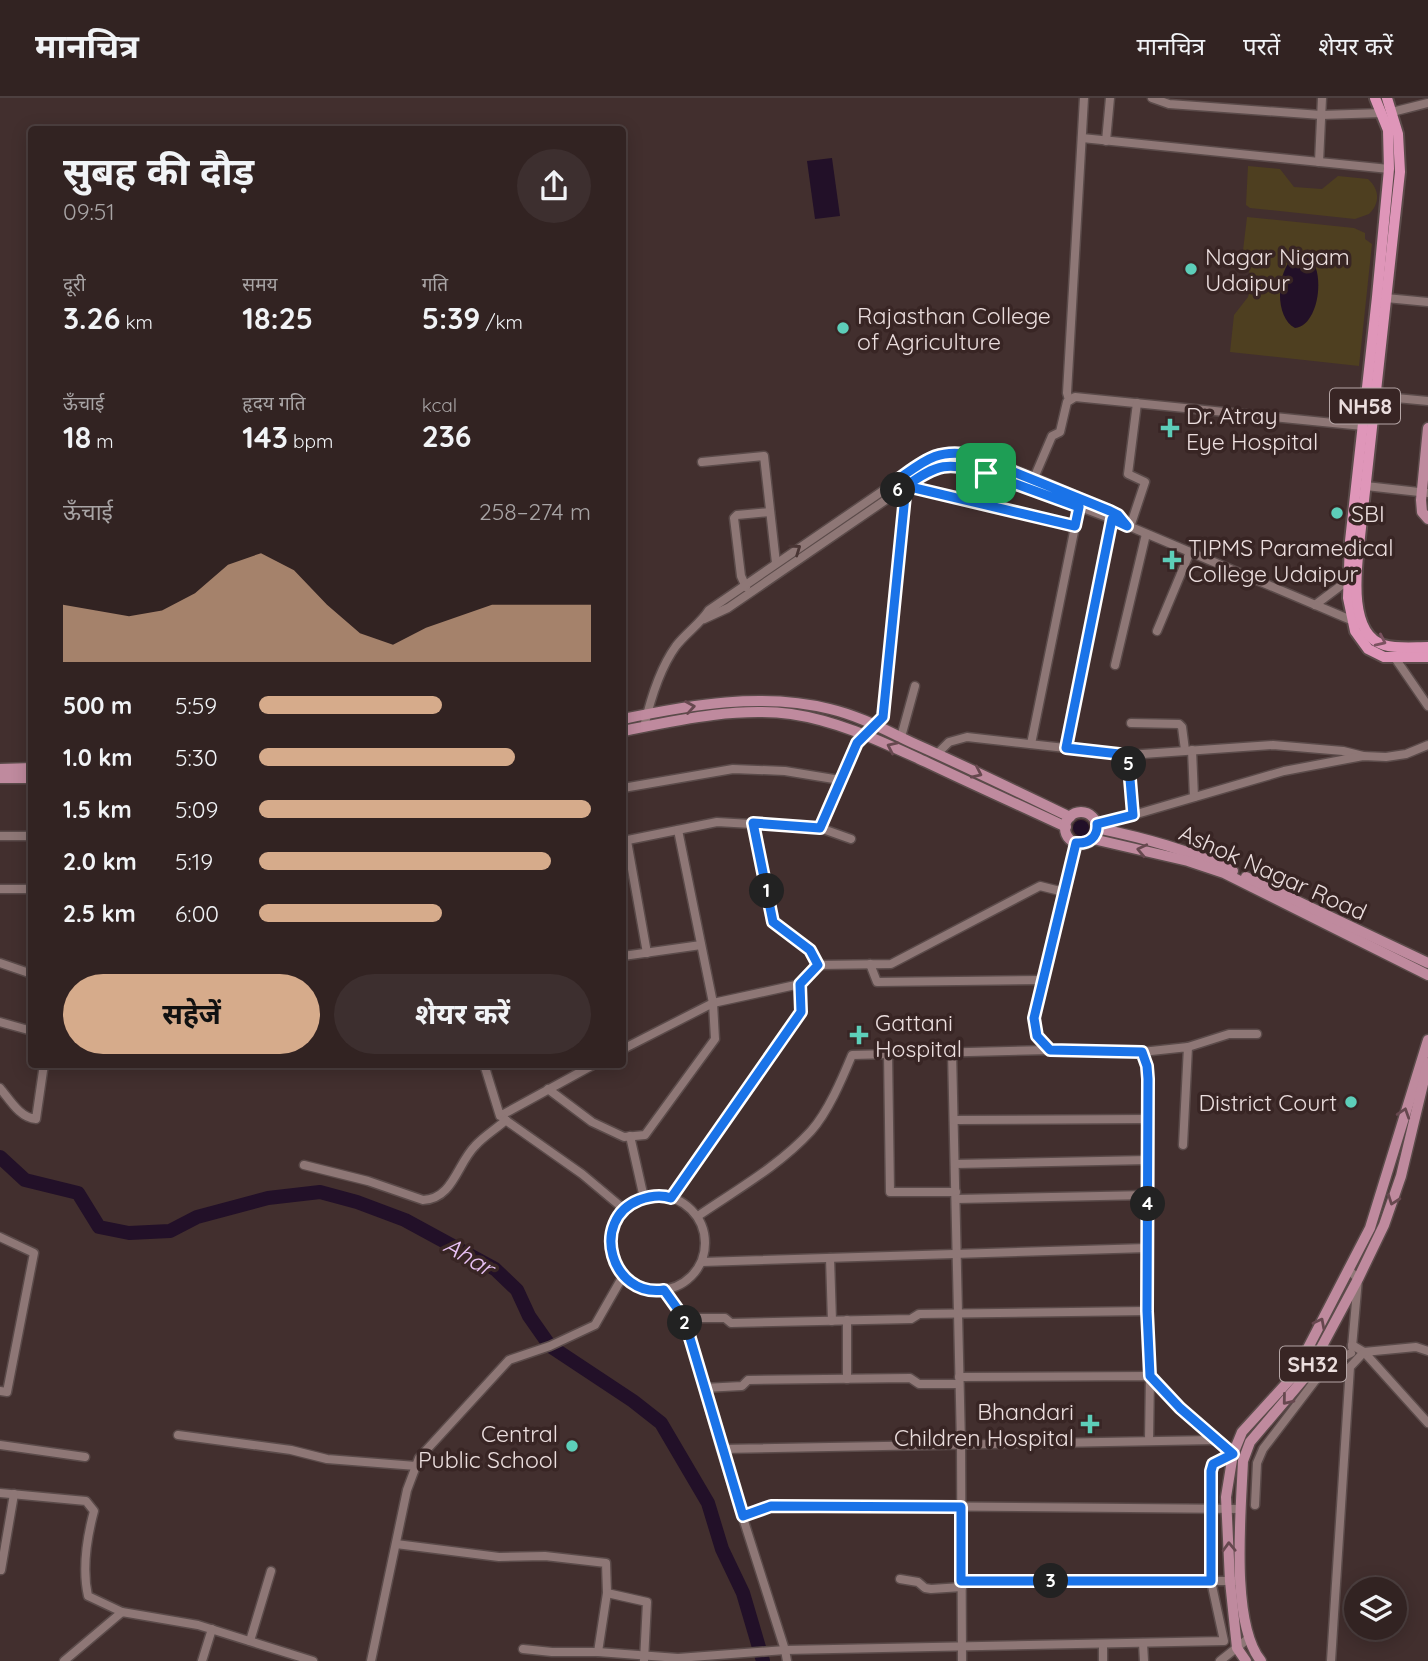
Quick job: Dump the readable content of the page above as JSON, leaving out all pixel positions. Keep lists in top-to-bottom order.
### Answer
{
  "streets": {
    "highway": ["NH58"],
    "main road": ["Ashok Nagar Road", "SH32"]
  },
  "water": ["Ahar"],
  "places": {
    "other": [
      "Nagar Nigam Udaipur",
      "Rajasthan College of Agriculture",
      "SBI",
      "District Court",
      "Central Public School"
    ],
    "health": [
      "Dr. Atray Eye Hospital",
      "TIPMS Paramedical College Udaipur",
      "Gattani Hospital",
      "Bhandari Children Hospital"
    ]
  },
  "page": {
    "header": "मानचित्र",
    "nav": ["मानचित्र", "परतें", "शेयर करें"],
    "heading": ["सुबह की दौड़", "09:51"],
    "stats": [
      ["दूरी", "3.26 km"],
      ["समय", "18:25"],
      ["गति", "5:39 /km"],
      ["ऊँचाई", "18 m"],
      ["हृदय गति", "143 bpm"],
      ["kcal", "236"]
    ],
    "pins": [
      "6",
      "5",
      "1",
      "4",
      "2",
      "3"
    ],
    "chart": ["ऊँचाई", "258–274 m"],
    "list": [
      {
        "name": "500 m",
        "note": "5:59"
      },
      {
        "name": "1.0 km",
        "note": "5:30"
      },
      {
        "name": "1.5 km",
        "note": "5:09"
      },
      {
        "name": "2.0 km",
        "note": "5:19"
      },
      {
        "name": "2.5 km",
        "note": "6:00"
      }
    ],
    "buttons": ["सहेजें", "शेयर करें"]
  }
}
